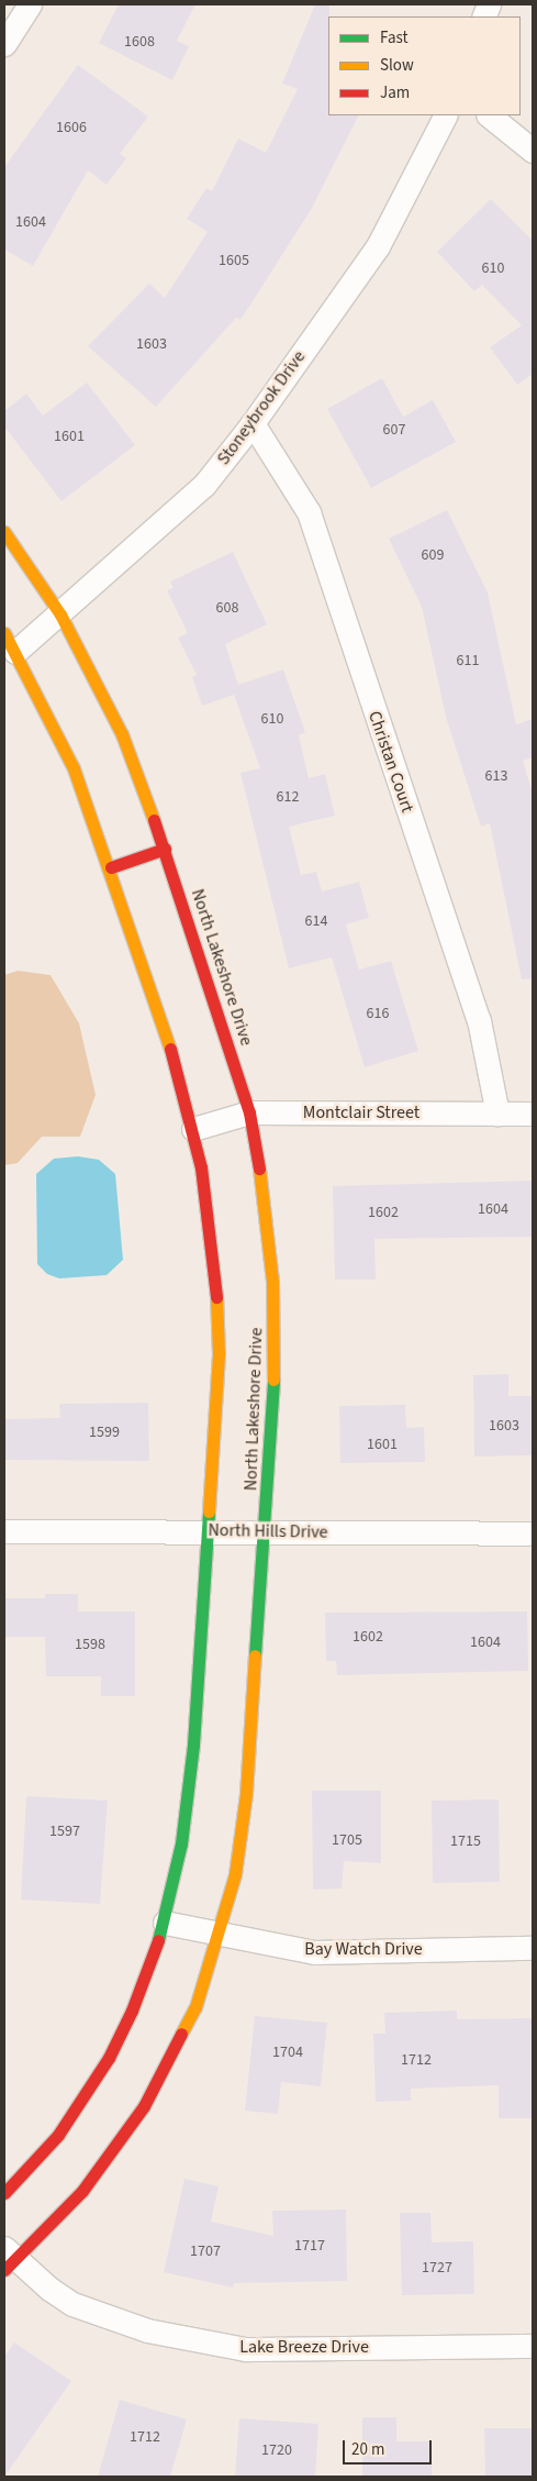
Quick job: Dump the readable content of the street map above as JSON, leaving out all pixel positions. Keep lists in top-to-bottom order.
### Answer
{
  "streets": {
    "main road": ["North Lakeshore Drive"],
    "street": [
      "Stoneybrook Drive",
      "Christan Court",
      "Montclair Street",
      "North Hills Drive",
      "Bay Watch Drive",
      "Lake Breeze Drive"
    ]
  },
  "crossings": [
    ["Stoneybrook Drive", "Christan Court"],
    ["Stoneybrook Drive", "North Lakeshore Drive"],
    ["Christan Court", "Montclair Street"],
    ["North Lakeshore Drive", "Montclair Street"],
    ["North Lakeshore Drive", "North Hills Drive"],
    ["North Lakeshore Drive", "Bay Watch Drive"],
    ["North Lakeshore Drive", "Lake Breeze Drive"]
  ],
  "house_numbers": [
    "1608",
    "1606",
    "1604",
    "1605",
    "610",
    "1603",
    "607",
    "1601",
    "609",
    "608",
    "611",
    "610",
    "613",
    "612",
    "614",
    "616",
    "1604",
    "1602",
    "1603",
    "1599",
    "1601",
    "1602",
    "1604",
    "1598",
    "1597",
    "1705",
    "1715",
    "1704",
    "1712",
    "1717",
    "1707",
    "1727",
    "1712",
    "1720"
  ],
  "legend": ["Fast", "Slow", "Jam"],
  "scale_bar": "20 m"
}
